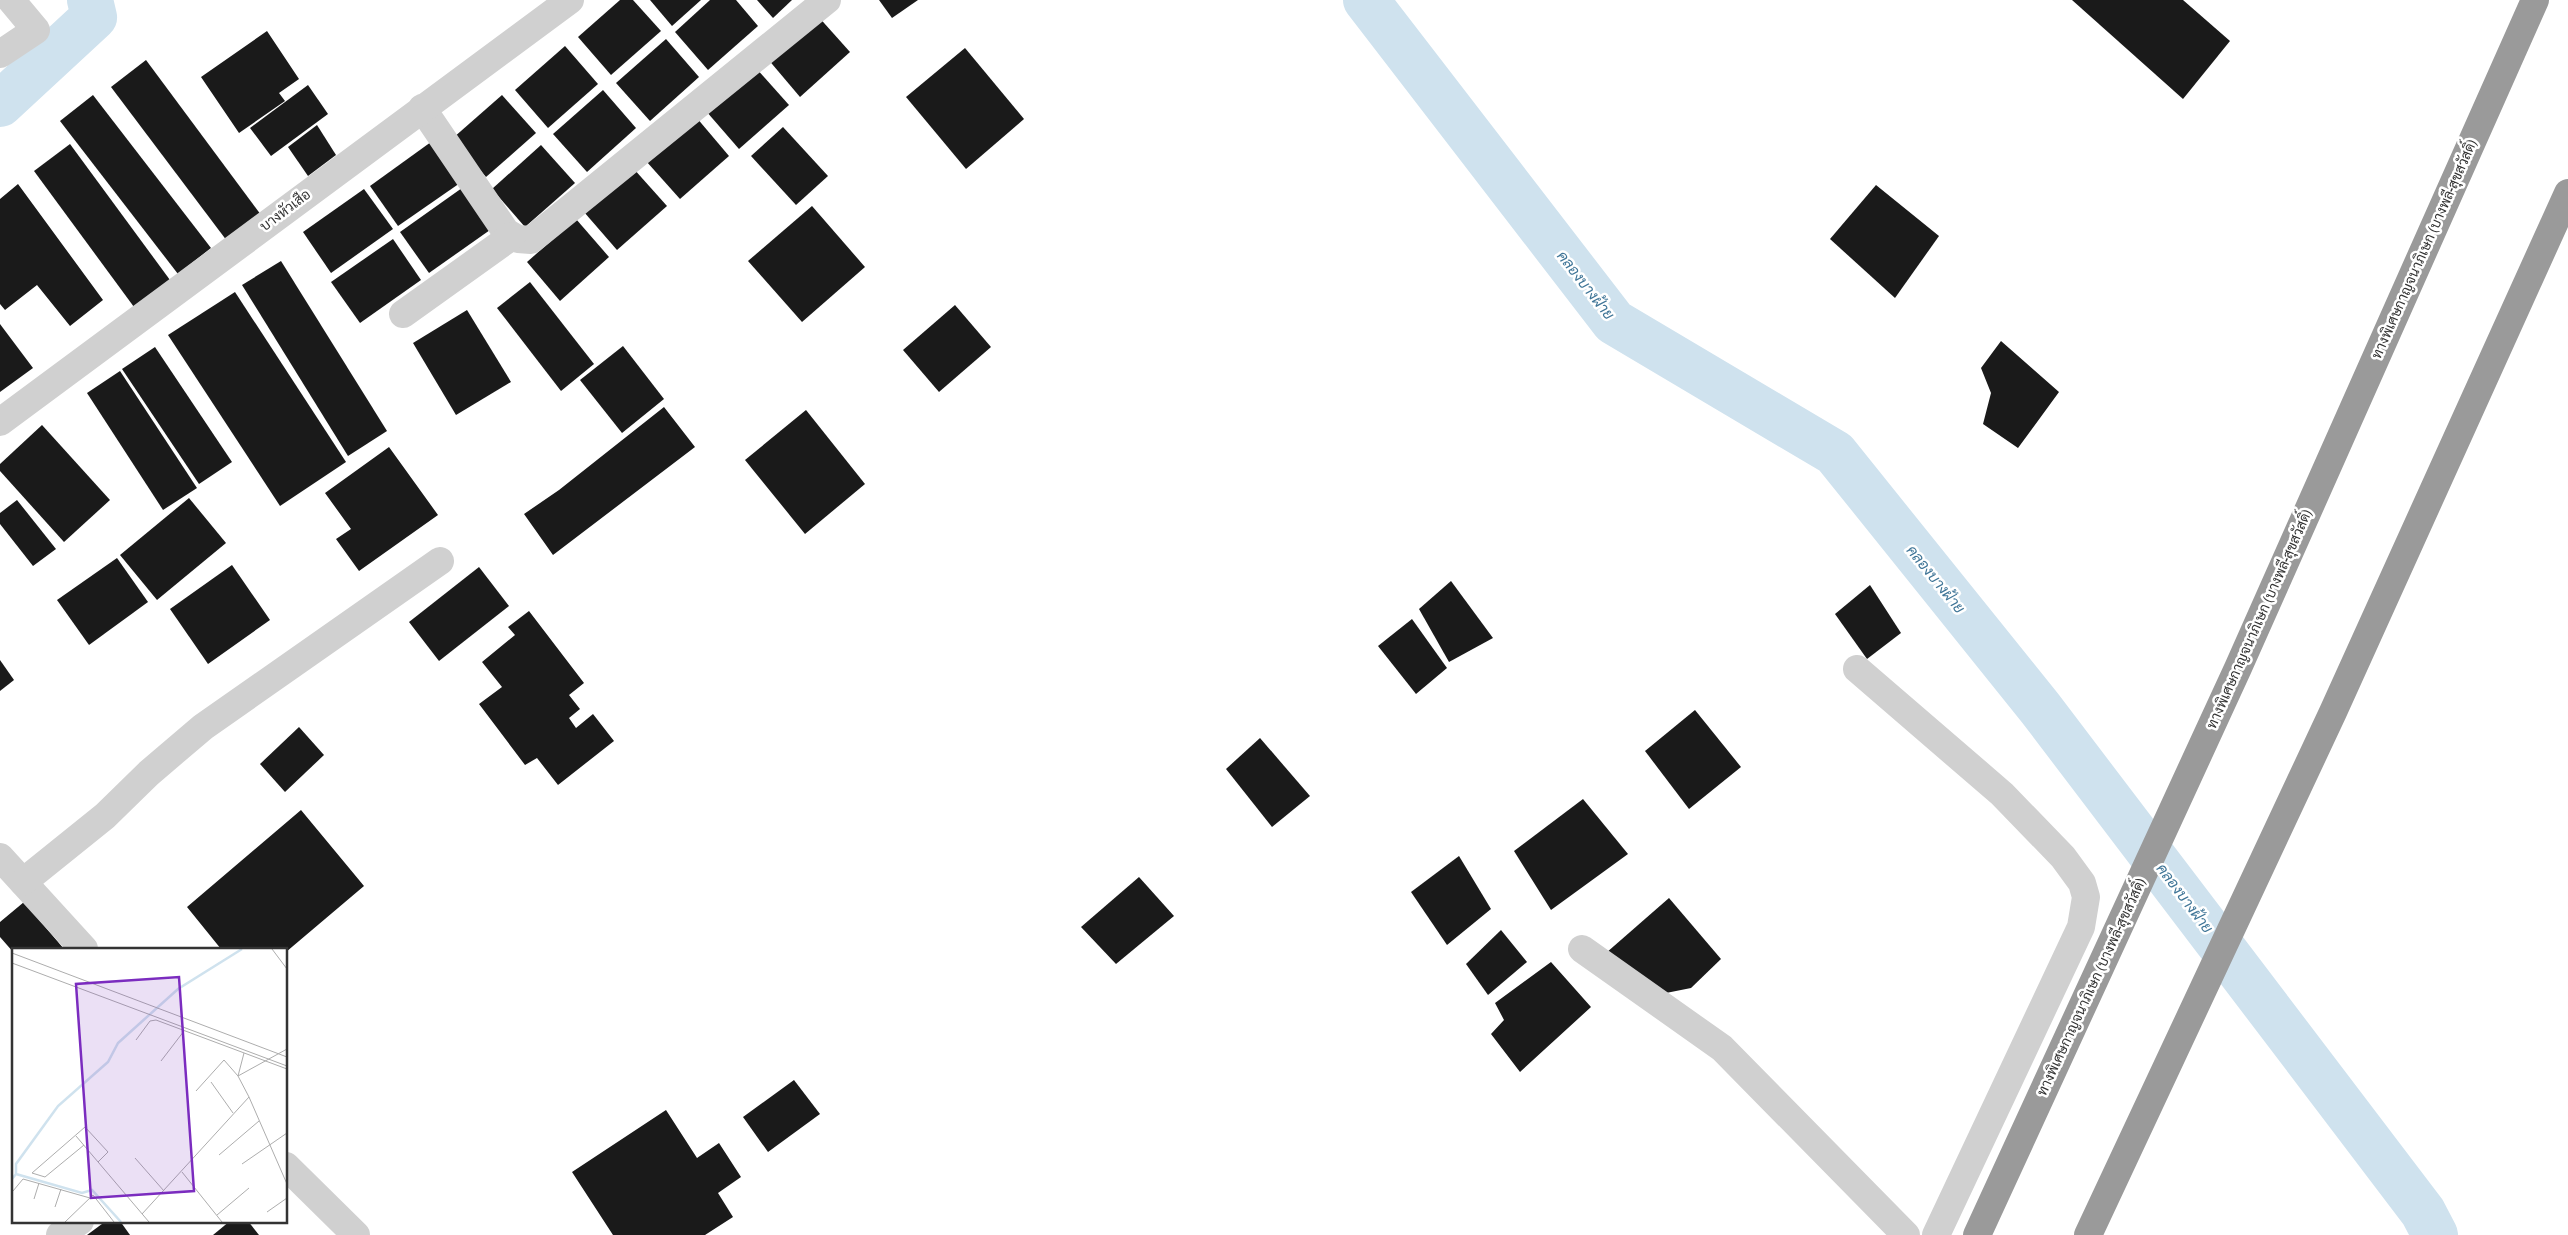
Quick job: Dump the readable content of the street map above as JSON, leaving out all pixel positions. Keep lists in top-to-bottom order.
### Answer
{
  "streets": {
    "highway": ["ทางพิเศษกาญจนาภิเษก (บางพลี-สุขสวัสดิ์)"],
    "street": ["บางหัวเสือ"]
  },
  "water": ["คลองบางฝ้าย"]
}
